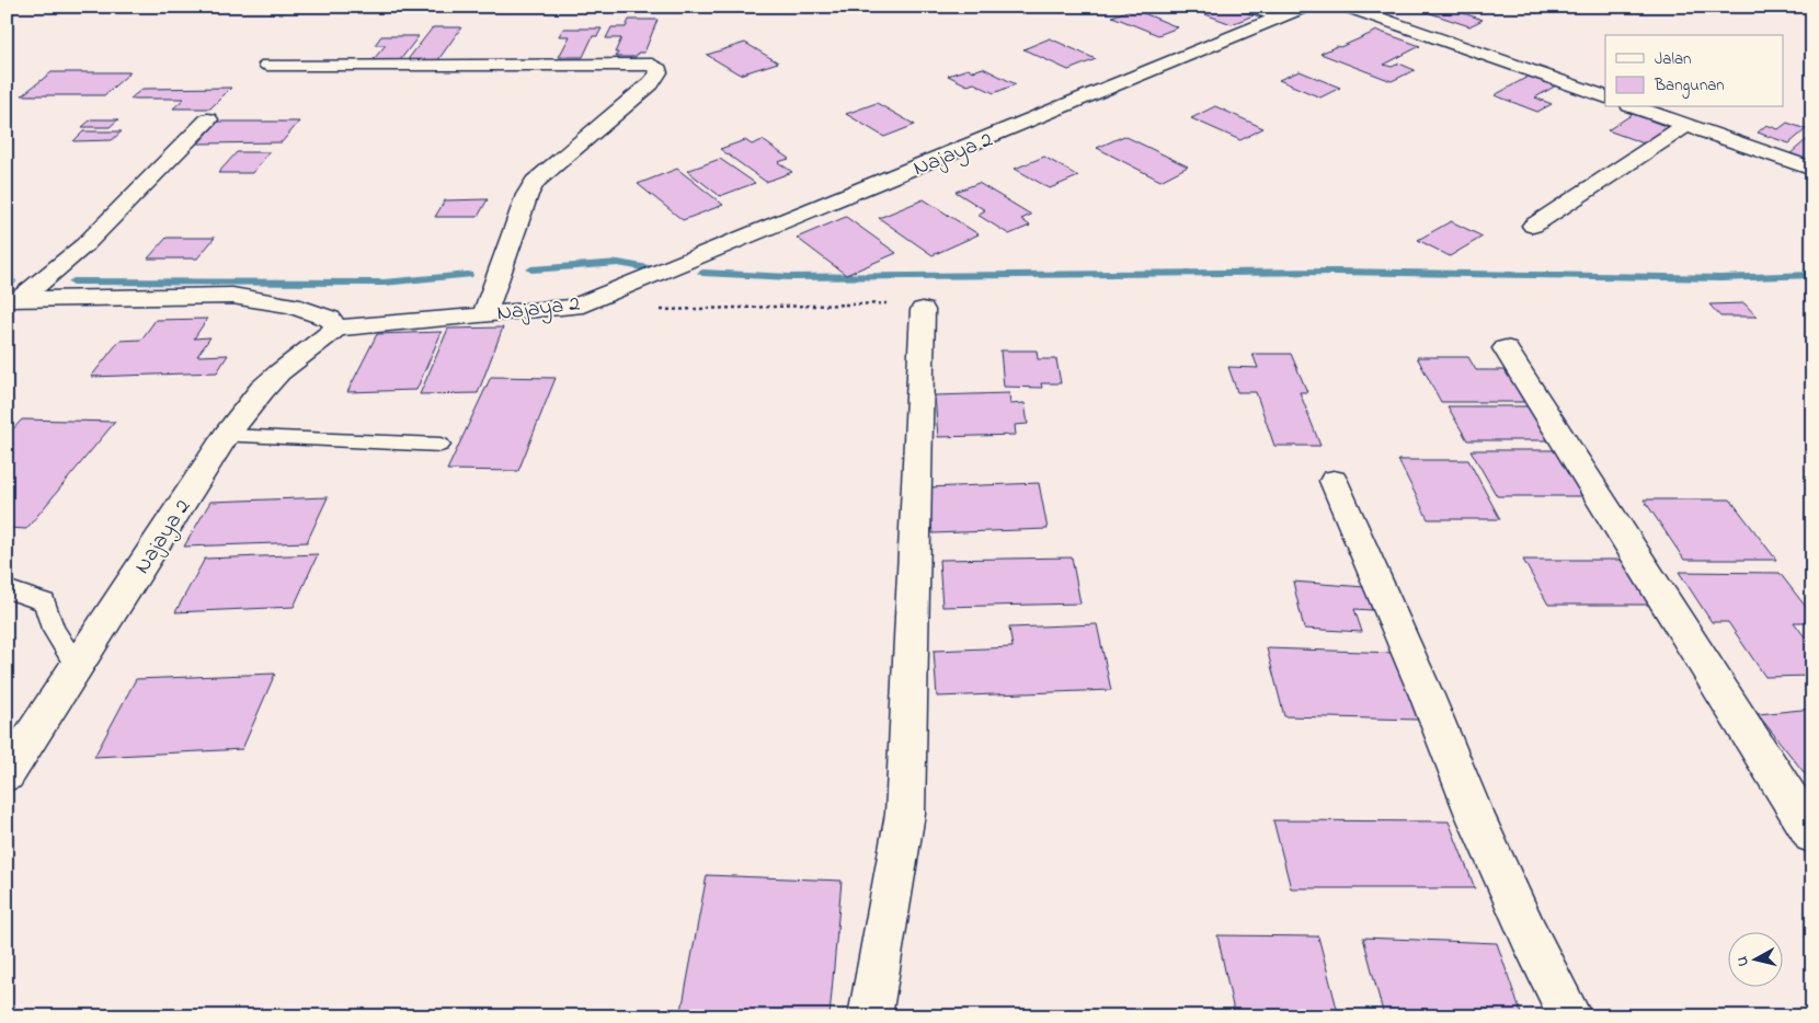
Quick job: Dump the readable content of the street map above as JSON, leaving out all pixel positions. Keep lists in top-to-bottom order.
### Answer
{
  "streets": {
    "street": ["Najaya 2"]
  },
  "legend": ["Jalan", "Bangunan"],
  "north": "left"
}
